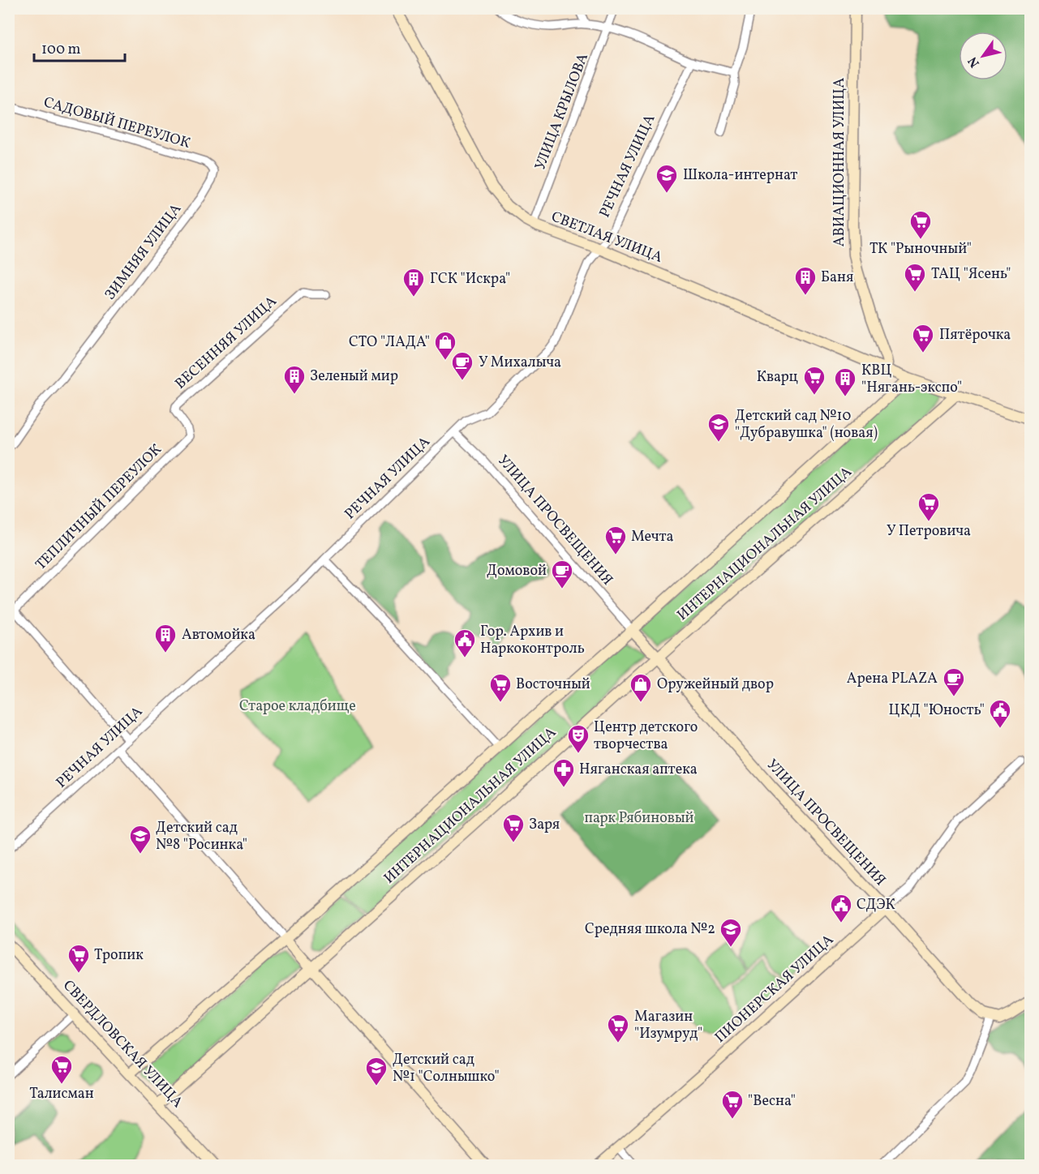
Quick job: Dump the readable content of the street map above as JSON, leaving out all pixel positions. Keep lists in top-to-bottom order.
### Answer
{
  "streets": {
    "main road": [
      "АВИАЦИОННАЯ УЛИЦА",
      "СВЕТЛАЯ УЛИЦА",
      "УЛИЦА ПРОСВЕЩЕНИЯ",
      "ИНТЕРНАЦИОНАЛЬНАЯ УЛИЦА",
      "ПИОНЕРСКАЯ УЛИЦА",
      "СВЕРДЛОВСКАЯ УЛИЦА"
    ],
    "street": [
      "УЛИЦА КРЫЛОВА",
      "САДОВЫЙ ПЕРЕУЛОК",
      "РЕЧНАЯ УЛИЦА",
      "ЗИМНЯЯ УЛИЦА",
      "ВЕСЕННЯЯ УЛИЦА",
      "ТЕПЛИЧНЫЙ ПЕРЕУЛОК"
    ]
  },
  "crossings": [
    ["УЛИЦА КРЫЛОВА", "СВЕТЛАЯ УЛИЦА"],
    ["САДОВЫЙ ПЕРЕУЛОК", "ЗИМНЯЯ УЛИЦА"],
    ["АВИАЦИОННАЯ УЛИЦА", "СВЕТЛАЯ УЛИЦА"],
    ["РЕЧНАЯ УЛИЦА", "СВЕТЛАЯ УЛИЦА"],
    ["РЕЧНАЯ УЛИЦА", "УЛИЦА ПРОСВЕЩЕНИЯ"],
    ["СВЕТЛАЯ УЛИЦА", "ИНТЕРНАЦИОНАЛЬНАЯ УЛИЦА"],
    ["ВЕСЕННЯЯ УЛИЦА", "ТЕПЛИЧНЫЙ ПЕРЕУЛОК"],
    ["УЛИЦА ПРОСВЕЩЕНИЯ", "ИНТЕРНАЦИОНАЛЬНАЯ УЛИЦА"],
    ["УЛИЦА ПРОСВЕЩЕНИЯ", "ПИОНЕРСКАЯ УЛИЦА"],
    ["ИНТЕРНАЦИОНАЛЬНАЯ УЛИЦА", "СВЕРДЛОВСКАЯ УЛИЦА"]
  ],
  "parks": ["Старое кладбище", "парк Рябиновый"],
  "places": {
    "school or university": [
      "Школа-интернат",
      "Детский сад №10 \"Дубравушка\" (новая)",
      "Детский сад №8 \"Росинка\"",
      "Средняя школа №2",
      "Детский сад №1 \"Солнышко\""
    ],
    "supermarket": [
      "ТК \"Рыночный\"",
      "ТАЦ \"Ясень\"",
      "Пятёрочка",
      "Кварц",
      "У Петровича",
      "Мечта",
      "Восточный",
      "Заря",
      "Тропик",
      "Магазин \"Изумруд\"",
      "Талисман",
      "\"Весна\""
    ],
    "building": [
      "Баня",
      "ГСК \"Искра\"",
      "Зеленый мир",
      "КВЦ \"Нягань-экспо\"",
      "Автомойка"
    ],
    "shop": ["СТО \"ЛАДА\"", "Оружейный двор"],
    "cafe": ["У Михалыча", "Домовой", "Арена PLAZA"],
    "public building": ["Гор. Архив и Наркоконтроль", "ЦКД \"Юность\"", "СДЭК"],
    "theatre": ["Центр детского творчества"],
    "pharmacy": ["Няганская аптека"]
  },
  "scale_bar": "100 m",
  "north": "bottom left"
}
